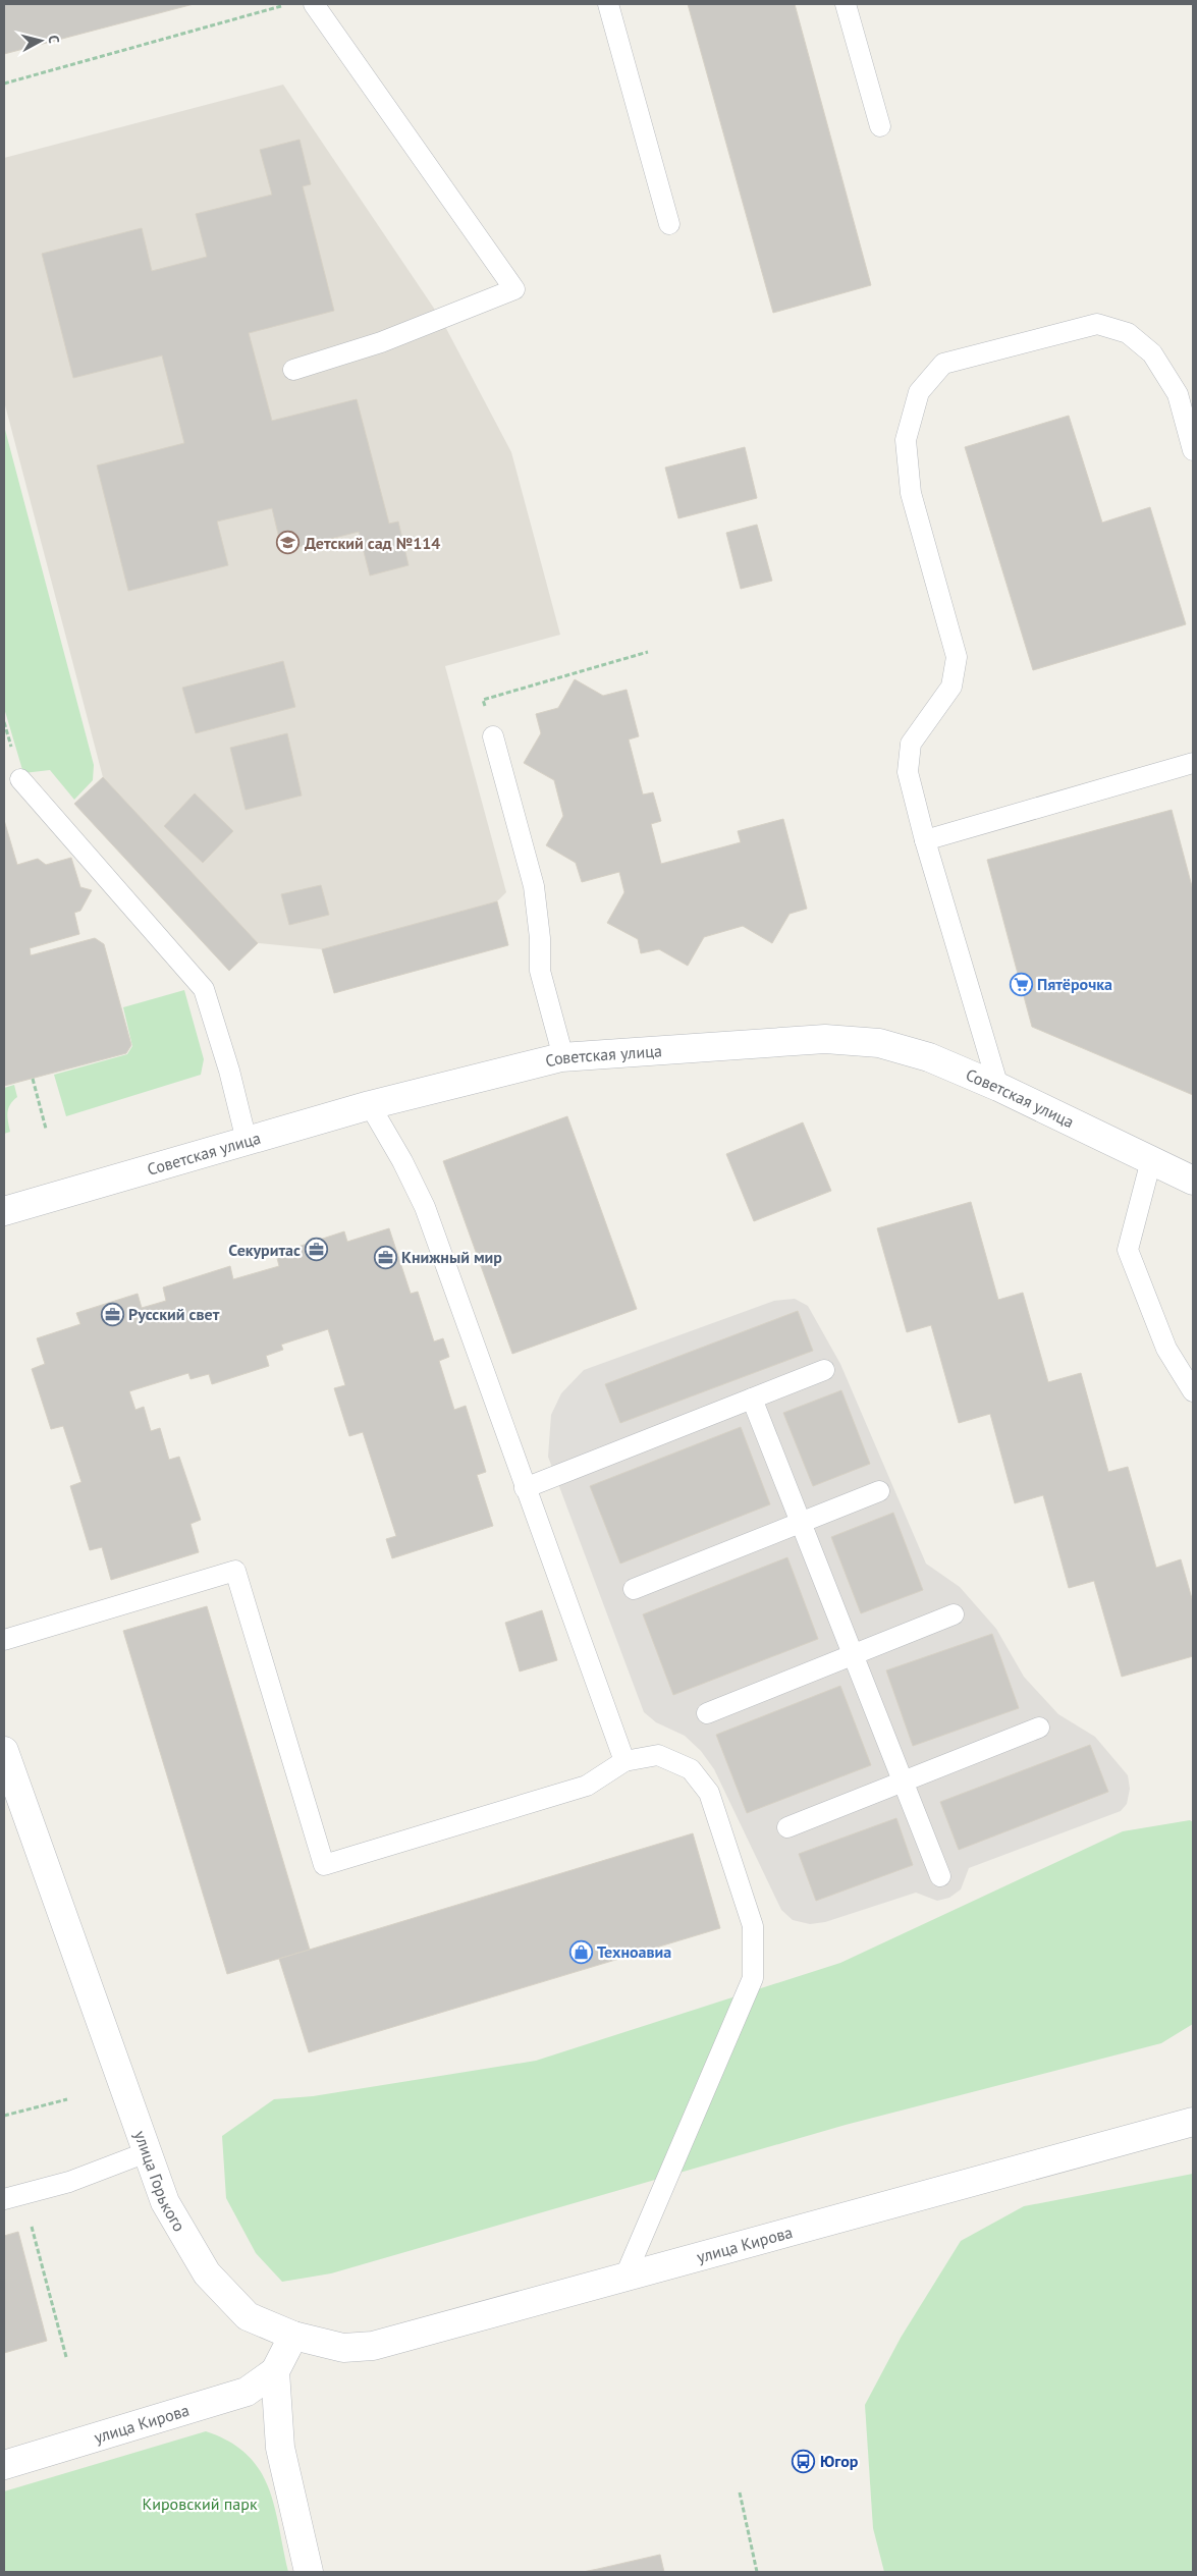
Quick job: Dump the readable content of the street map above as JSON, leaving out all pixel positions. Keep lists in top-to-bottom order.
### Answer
{
  "streets": {
    "street": ["Советская улица", "улица Горького", "улица Кирова"]
  },
  "crossings": [
    ["улица Горького", "улица Кирова"]
  ],
  "parks": ["Кировский парк"],
  "places": {
    "school or university": ["Детский сад №114"],
    "supermarket": ["Пятёрочка"],
    "office": ["Секуритас", "Книжный мир", "Русский свет"],
    "shop": ["Техноавиа"],
    "bus stop": ["Югор"]
  },
  "north": "right"
}
